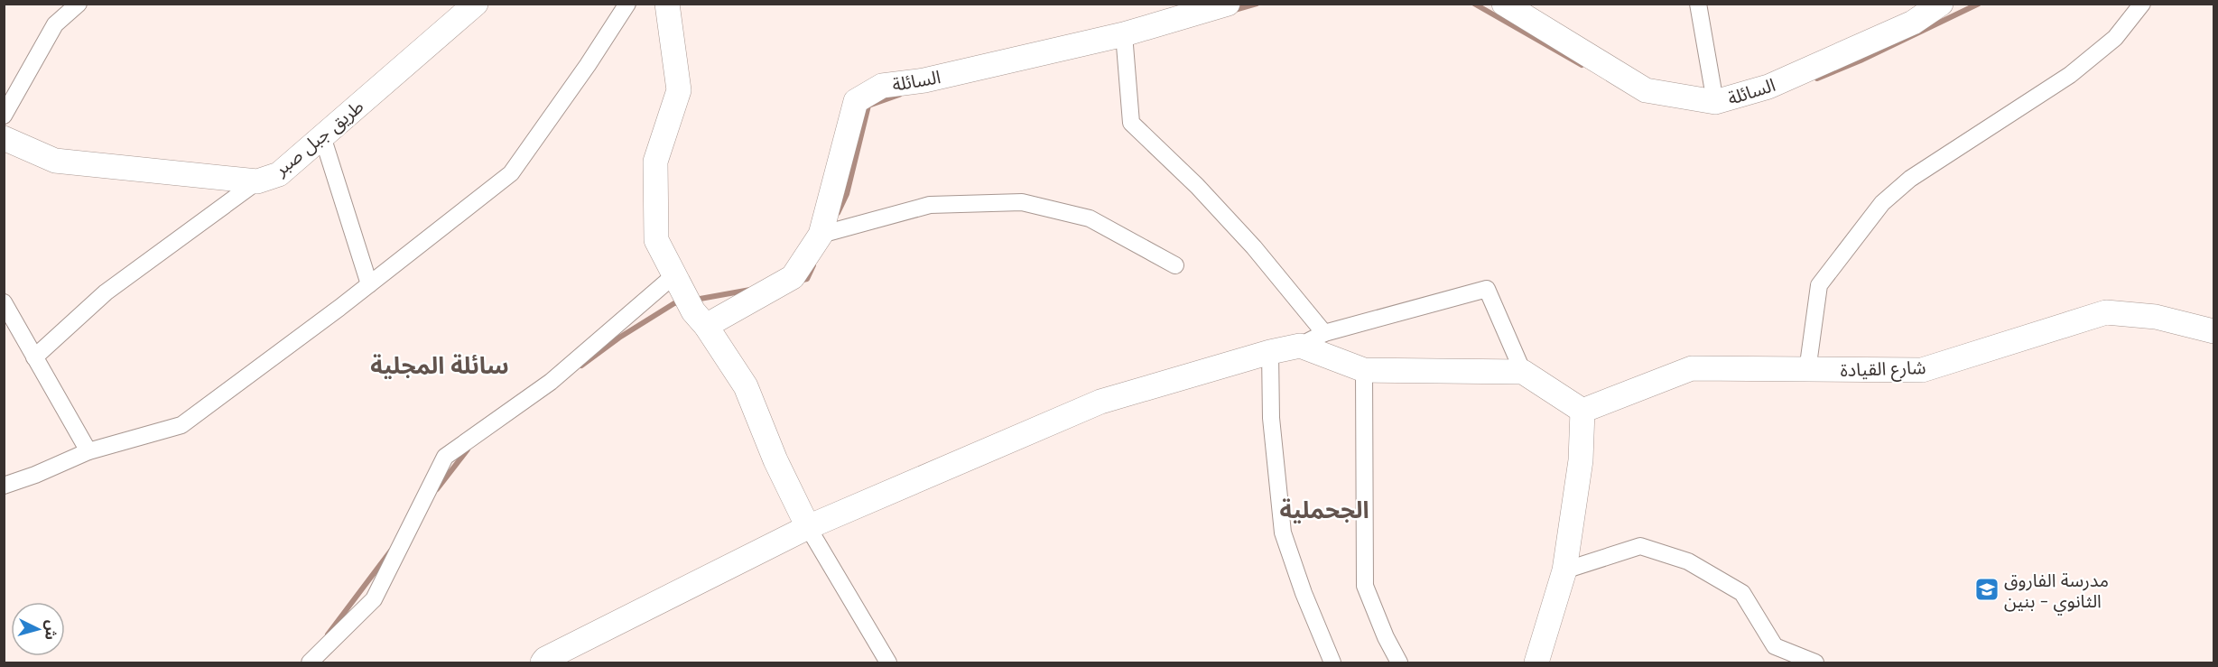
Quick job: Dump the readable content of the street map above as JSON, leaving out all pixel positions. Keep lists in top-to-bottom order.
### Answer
{
  "streets": {
    "street": ["السائلة", "طريق جبل صبر", "شارع القيادة"]
  },
  "districts": ["سائلة المجلية", "الجحملية"],
  "places": {
    "school or university": ["مدرسة الفاروق الثانوي - بنين"]
  },
  "north": "right"
}
